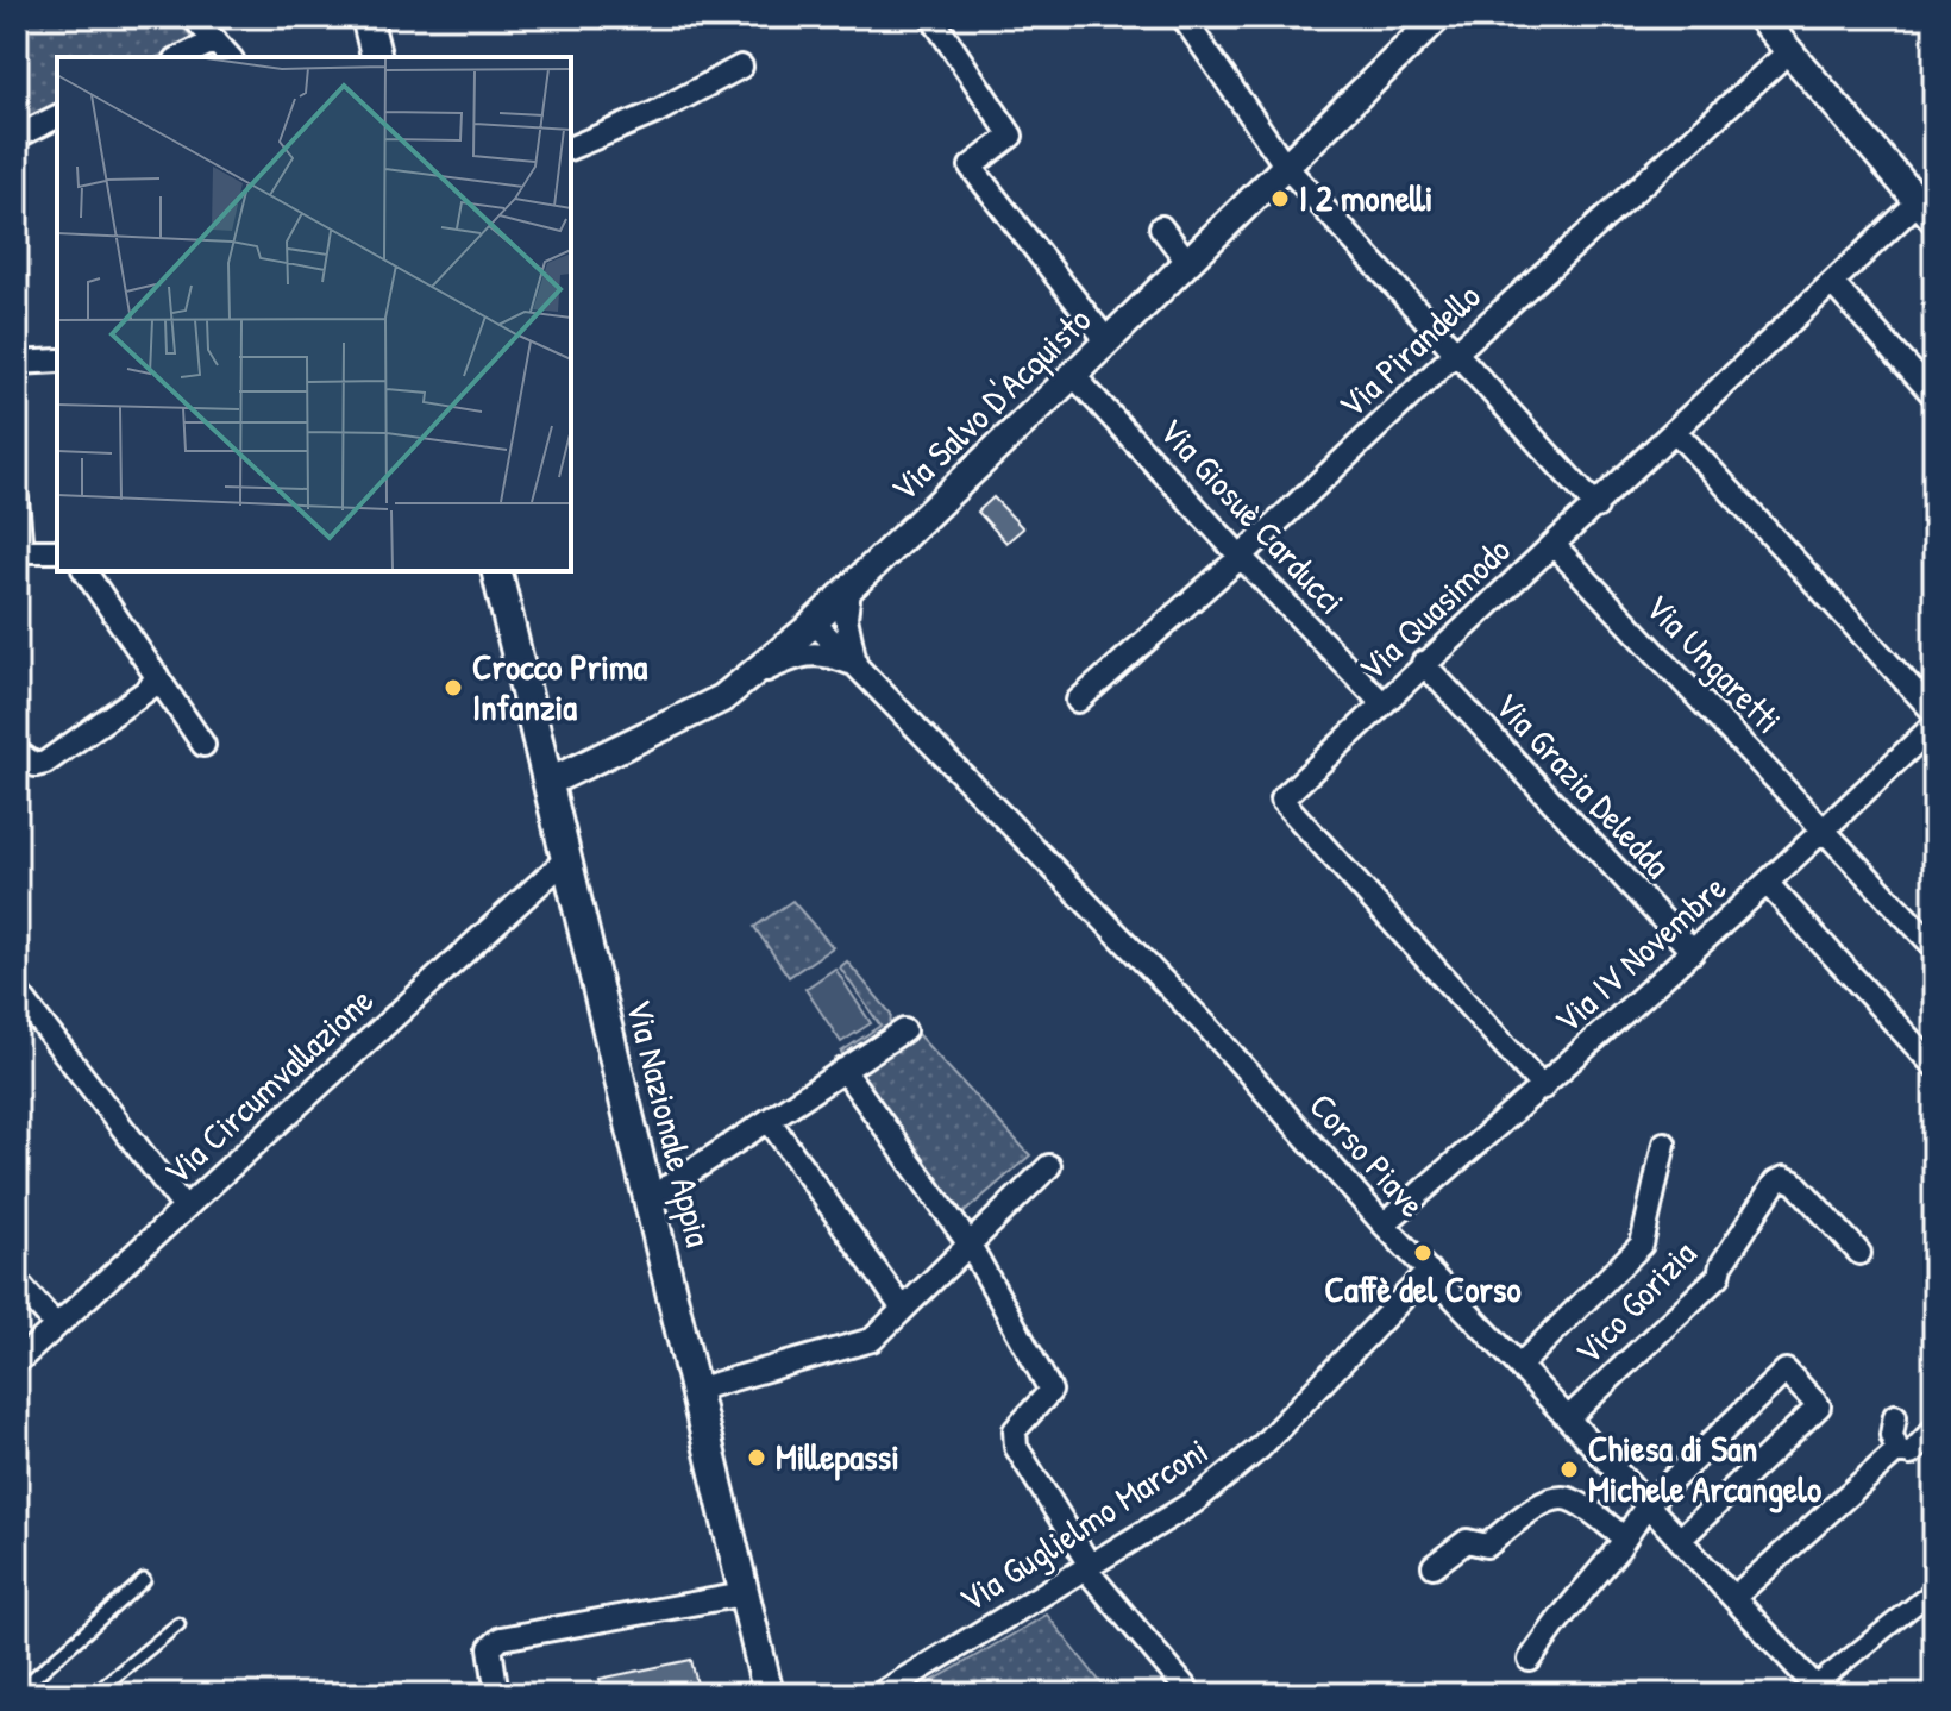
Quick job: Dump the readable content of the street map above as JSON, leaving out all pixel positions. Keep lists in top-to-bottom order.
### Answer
{
  "streets": {
    "main road": ["Via Nazionale Appia"],
    "street": [
      "Via Pirandello",
      "Via Salvo D'Acquisto",
      "Via Giosuè Carducci",
      "Via Quasimodo",
      "Via Ungaretti",
      "Via Grazia Deledda",
      "Via IV Novembre",
      "Via Circumvallazione",
      "Corso Piave",
      "Vico Gorizia",
      "Via Guglielmo Marconi"
    ]
  },
  "crossings": [
    ["Via Pirandello", "Via Giosuè Carducci"],
    ["Via Salvo D'Acquisto", "Via Giosuè Carducci"],
    ["Via Salvo D'Acquisto", "Via Nazionale Appia"],
    ["Via Salvo D'Acquisto", "Corso Piave"],
    ["Via Giosuè Carducci", "Via Quasimodo"],
    ["Via Quasimodo", "Via Ungaretti"],
    ["Via Quasimodo", "Via Grazia Deledda"],
    ["Via Quasimodo", "Via IV Novembre"],
    ["Via Ungaretti", "Via IV Novembre"],
    ["Via Grazia Deledda", "Via IV Novembre"],
    ["Via IV Novembre", "Corso Piave"],
    ["Via Circumvallazione", "Via Nazionale Appia"],
    ["Corso Piave", "Vico Gorizia"],
    ["Corso Piave", "Via Guglielmo Marconi"]
  ],
  "places": [
    "I 2 monelli",
    "Crocco Prima Infanzia",
    "Caffè del Corso",
    "Millepassi",
    "Chiesa di San Michele Arcangelo"
  ]
}
